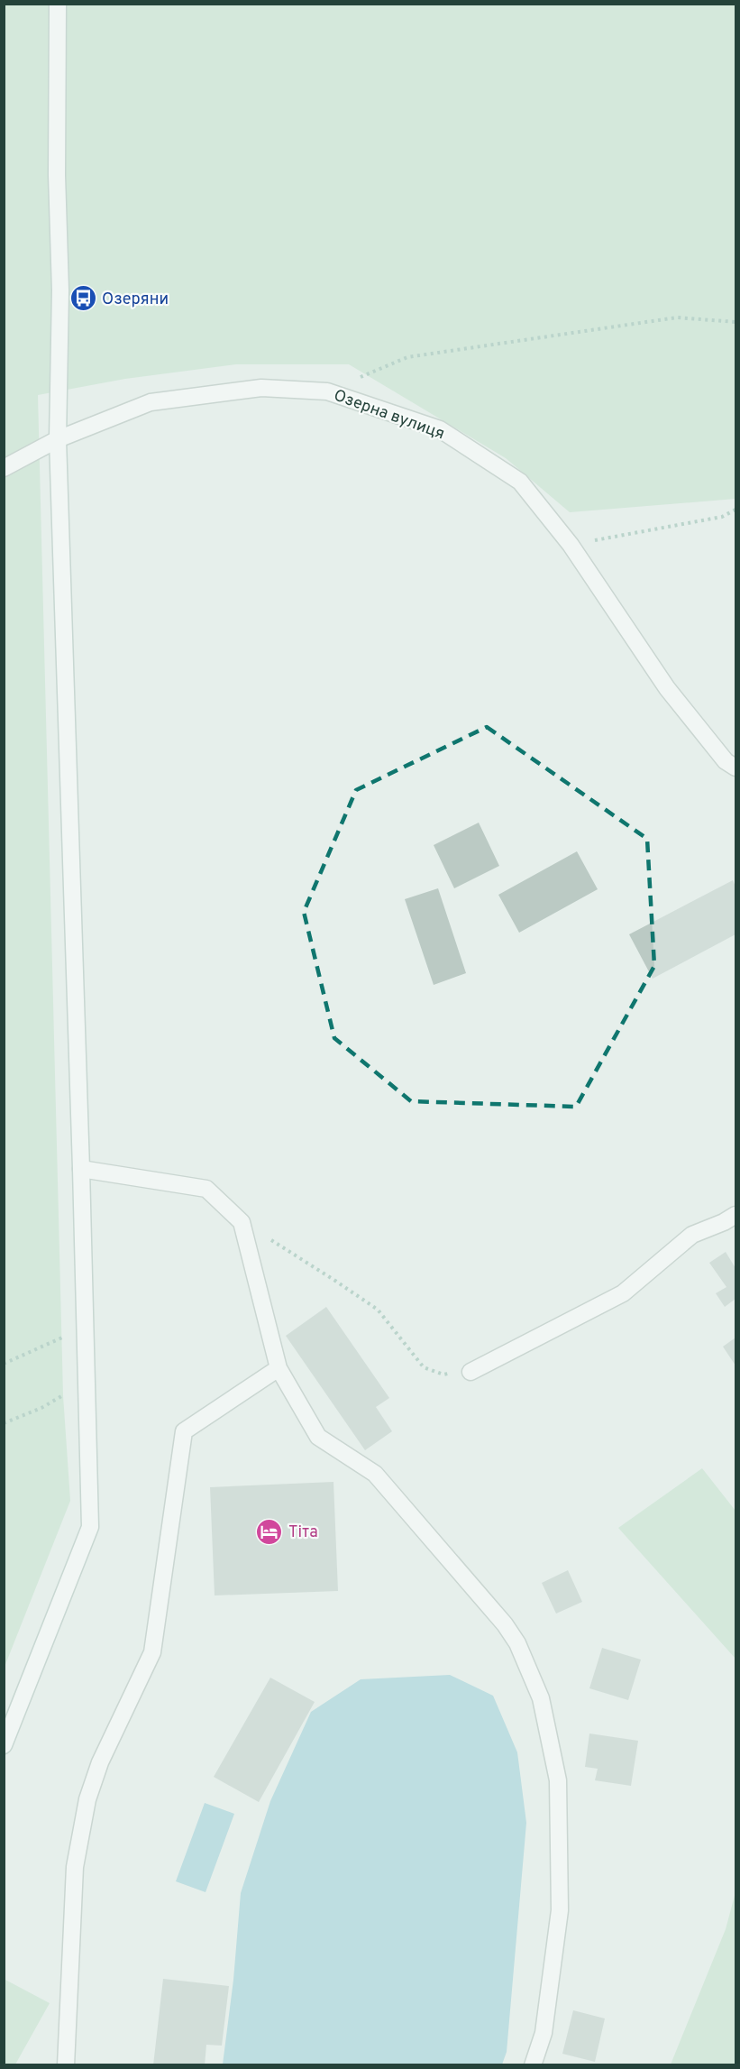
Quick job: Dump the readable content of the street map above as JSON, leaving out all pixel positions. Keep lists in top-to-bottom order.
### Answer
{
  "streets": {
    "street": ["Озерна вулиця"]
  },
  "places": {
    "bus stop": ["Озеряни"],
    "hotel": ["Тіта"]
  }
}
